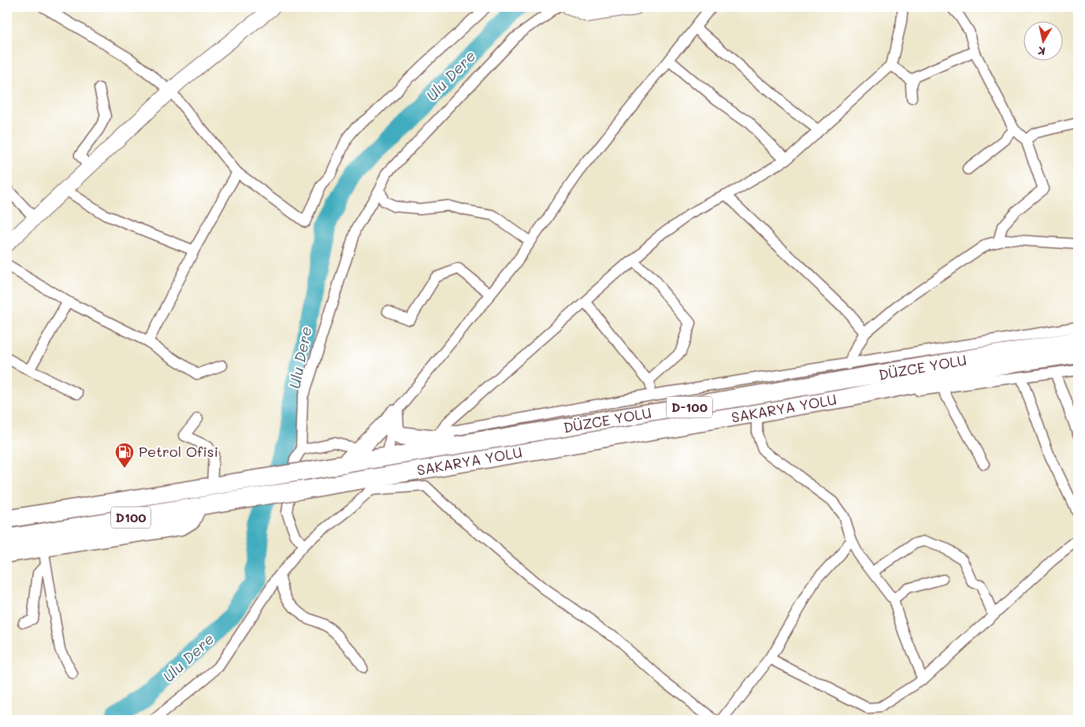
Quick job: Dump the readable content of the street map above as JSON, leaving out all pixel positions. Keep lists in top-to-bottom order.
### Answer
{
  "streets": {
    "highway": [
      "DÜZCE YOLU",
      "D-100",
      "SAKARYA YOLU",
      "D100"
    ]
  },
  "crossings": [
    ["DÜZCE YOLU", "D100"],
    ["SAKARYA YOLU", "D100"]
  ],
  "water": ["Ulu Dere"],
  "places": {
    "fuel station": ["Petrol Ofisi"]
  },
  "north": "bottom"
}
